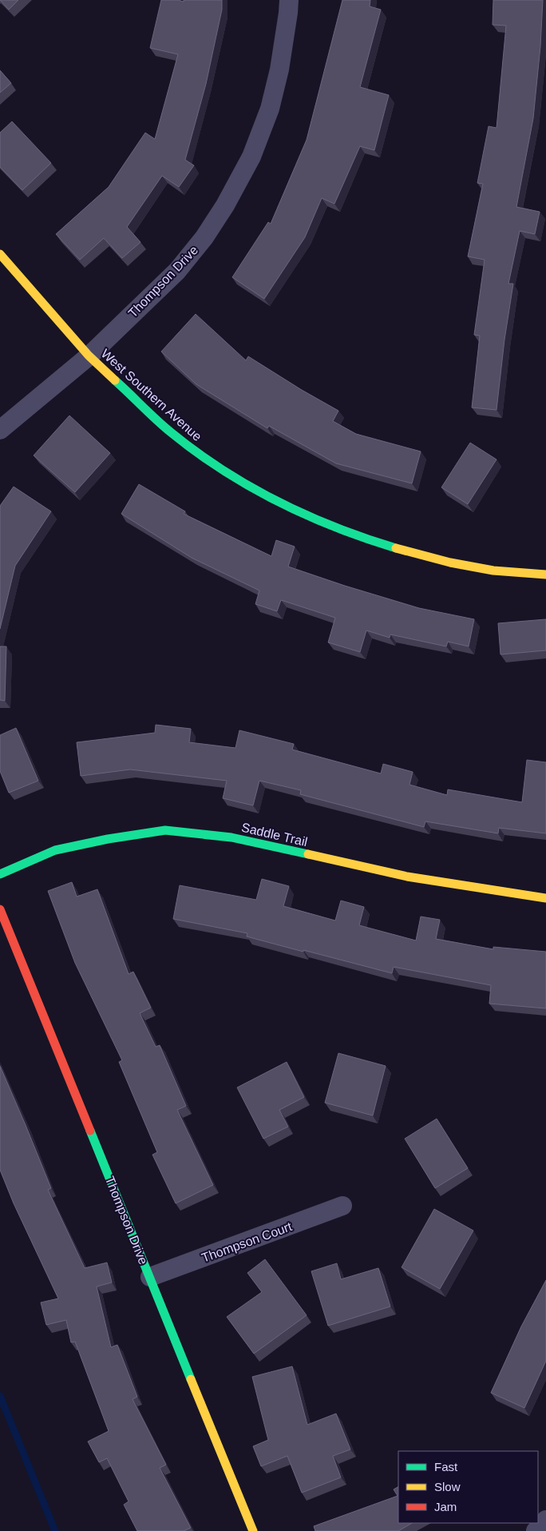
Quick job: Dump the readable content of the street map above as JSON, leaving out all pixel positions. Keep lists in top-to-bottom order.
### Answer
{
  "streets": {
    "street": [
      "Thompson Drive",
      "West Southern Avenue",
      "Saddle Trail",
      "Thompson Court"
    ]
  },
  "crossings": [
    ["Thompson Drive", "West Southern Avenue"],
    ["Thompson Drive", "Thompson Court"]
  ],
  "legend": ["Fast", "Slow", "Jam"]
}
